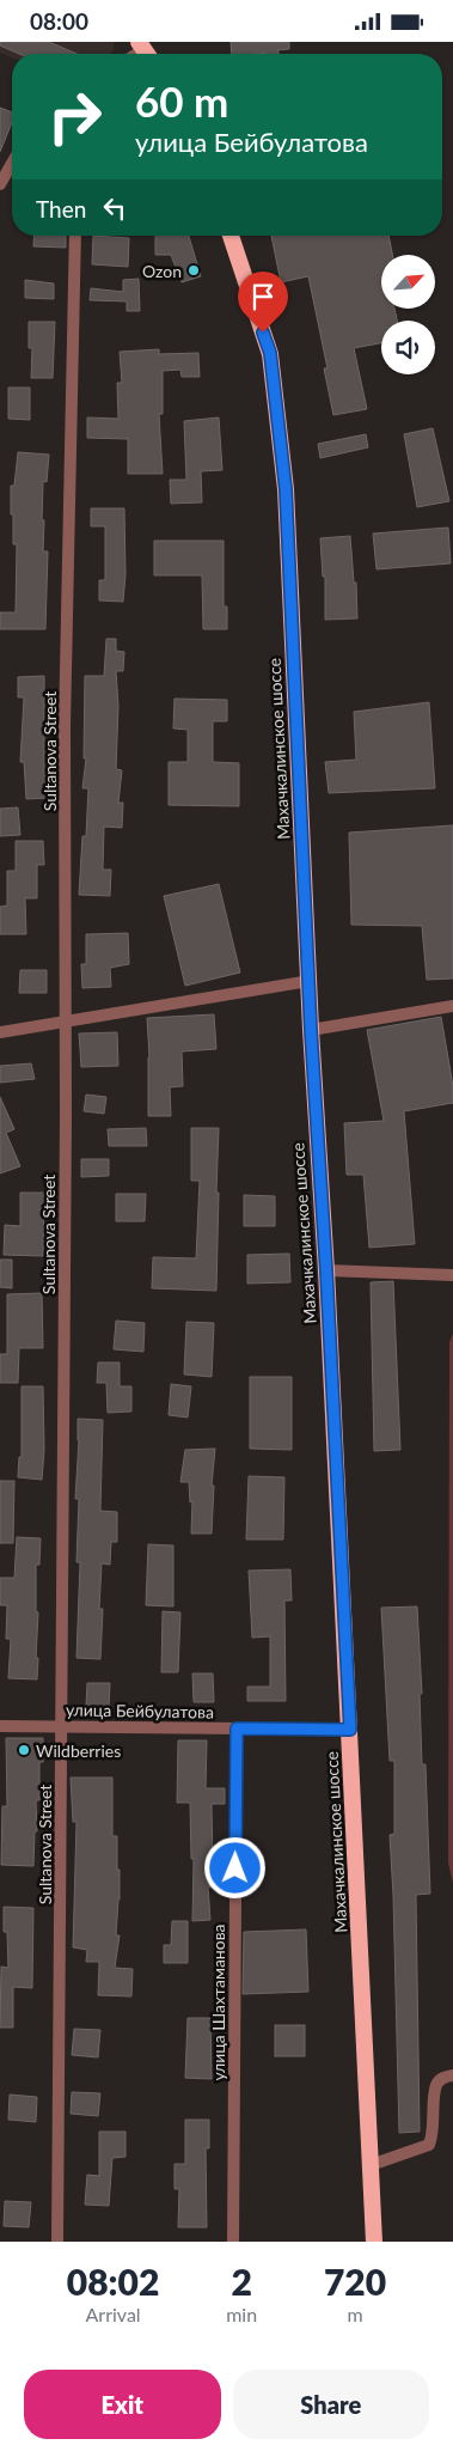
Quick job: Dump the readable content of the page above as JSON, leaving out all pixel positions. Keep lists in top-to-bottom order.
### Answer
{
  "streets": {
    "highway": ["Махачкалинское шоссе"],
    "street": ["Sultanova Street", "улица Бейбулатова", "улица Шахтаманова"]
  },
  "crossings": [
    ["Махачкалинское шоссе", "улица Бейбулатова"],
    ["Sultanova Street", "улица Бейбулатова"],
    ["улица Бейбулатова", "улица Шахтаманова"]
  ],
  "places": ["Ozon", "Wildberries"],
  "north": "top right",
  "page": {
    "status": "08:00",
    "turn": ["60 m", "улица Бейбулатова"],
    "then": "Then",
    "eta": [
      "08:02",
      "Arrival",
      "2",
      "min",
      "720",
      "m"
    ],
    "buttons": ["Exit", "Share"]
  }
}
